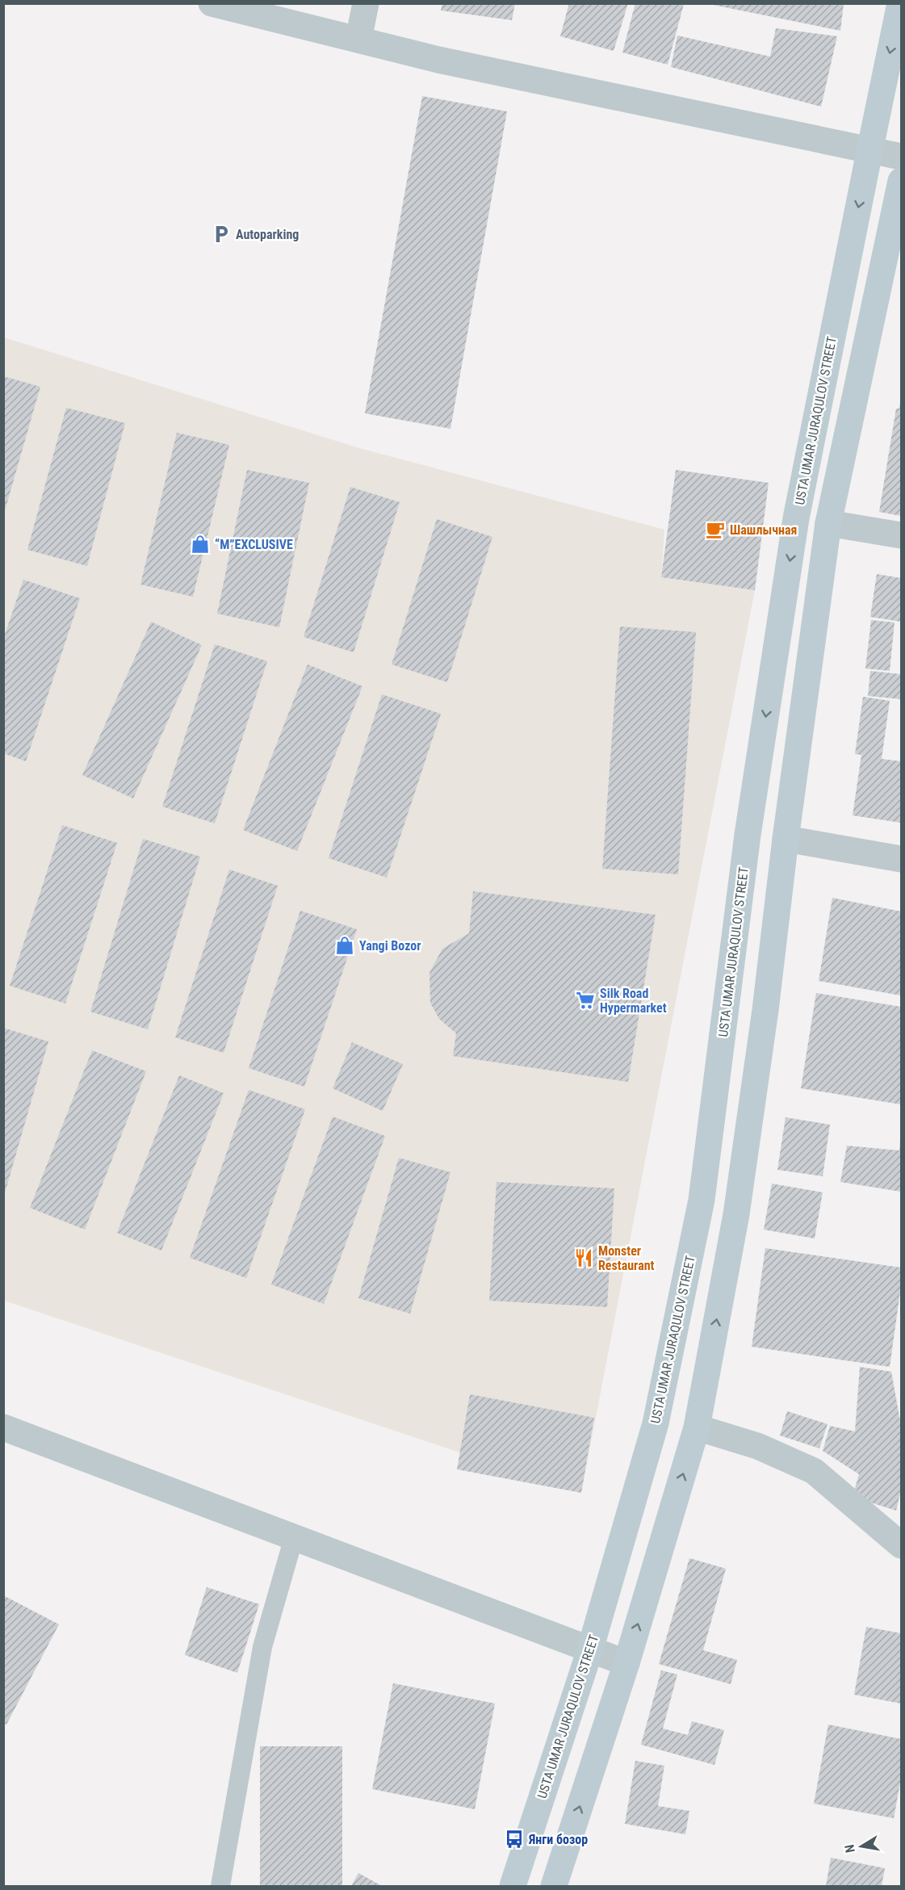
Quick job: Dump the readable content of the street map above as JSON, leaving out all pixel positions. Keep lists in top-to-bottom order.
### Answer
{
  "streets": {
    "main road": ["USTA UMAR JURAQULOV STREET"]
  },
  "places": {
    "parking": ["Autoparking"],
    "cafe": ["Шашлычная"],
    "shop": ["“M”EXCLUSIVE", "Yangi Bozor"],
    "supermarket": ["Silk Road Hypermarket"],
    "restaurant": ["Monster Restaurant"],
    "bus stop": ["Янги бозор"]
  },
  "north": "left"
}
